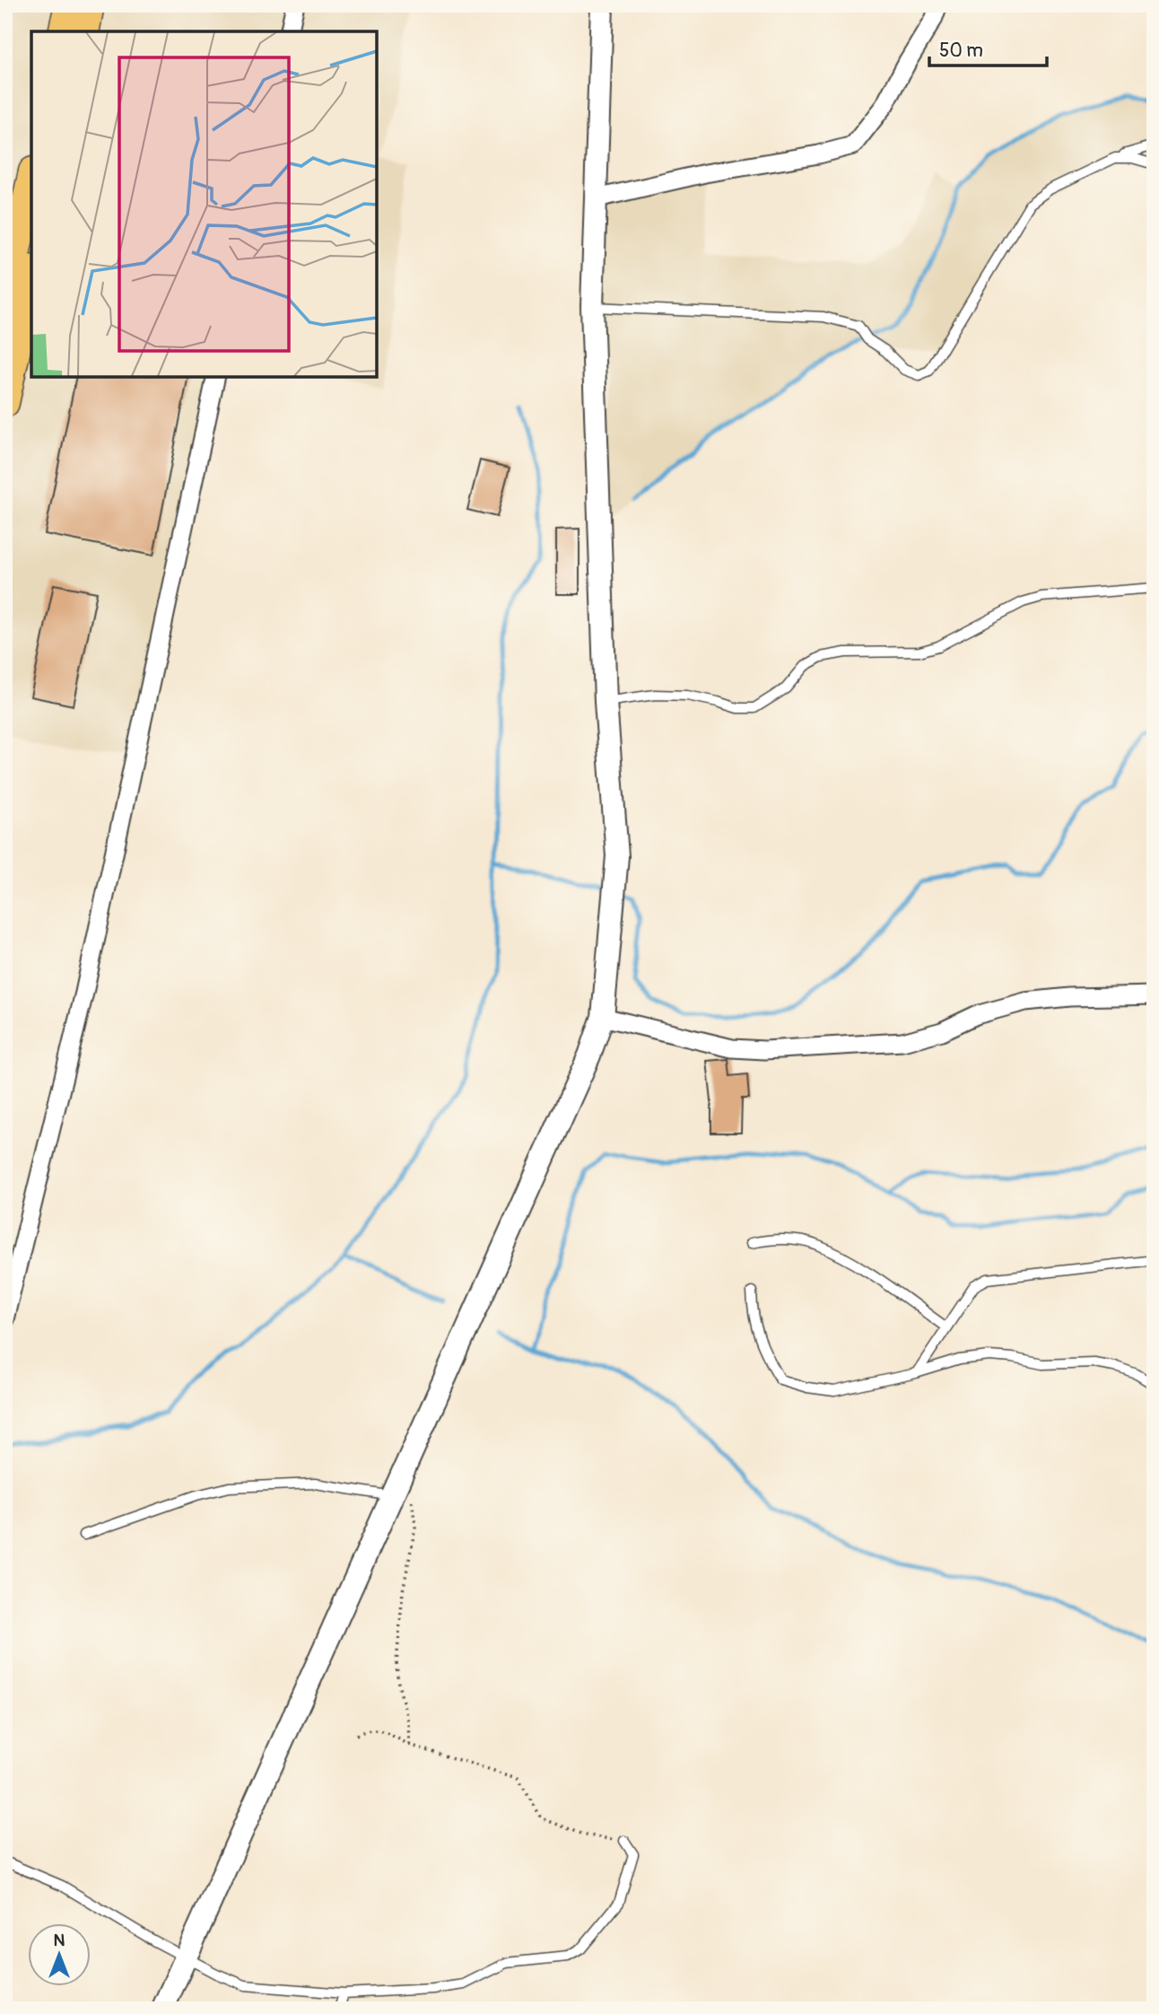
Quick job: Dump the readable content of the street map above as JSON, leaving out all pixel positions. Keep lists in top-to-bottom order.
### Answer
{
  "scale_bar": "50 m",
  "north": "top"
}
